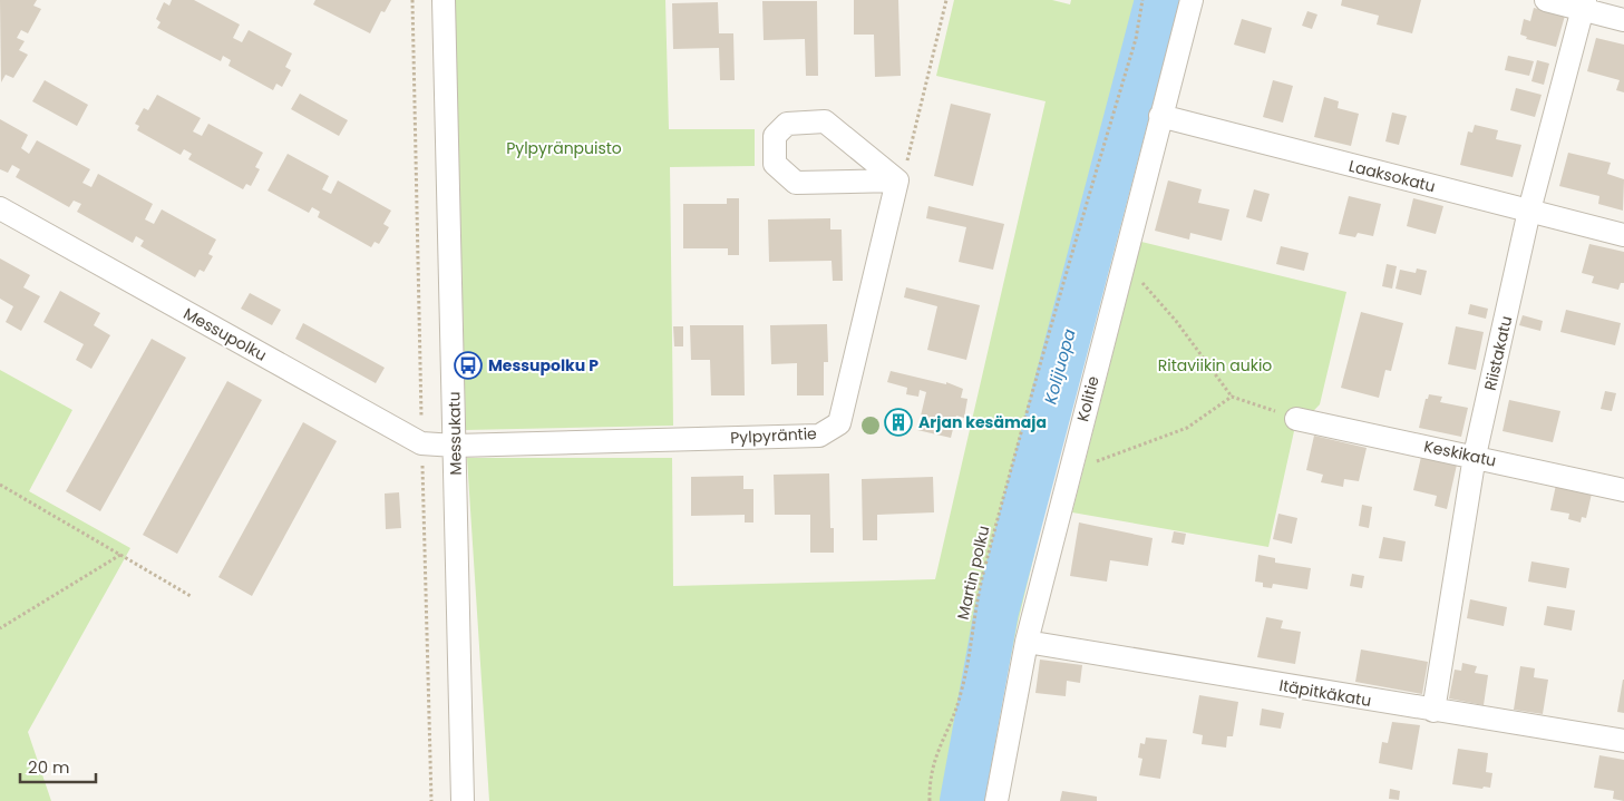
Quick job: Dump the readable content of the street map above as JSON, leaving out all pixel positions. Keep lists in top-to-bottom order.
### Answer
{
  "streets": {
    "street": [
      "Laaksokatu",
      "Messupolku",
      "Riistakatu",
      "Kolitie",
      "Messukatu",
      "Pylpyräntie",
      "Keskikatu",
      "Itäpitkäkatu"
    ],
    "path": ["Martin polku"]
  },
  "crossings": [
    ["Laaksokatu", "Riistakatu"],
    ["Laaksokatu", "Kolitie"],
    ["Messupolku", "Messukatu"],
    ["Messupolku", "Pylpyräntie"],
    ["Riistakatu", "Keskikatu"],
    ["Riistakatu", "Itäpitkäkatu"],
    ["Kolitie", "Itäpitkäkatu"],
    ["Messukatu", "Pylpyräntie"]
  ],
  "water": ["Kolijuopa"],
  "parks": ["Pylpyränpuisto", "Ritaviikin aukio"],
  "places": {
    "bus stop": ["Messupolku P"],
    "building": ["Arjan kesämaja"]
  },
  "scale_bar": "20 m"
}
